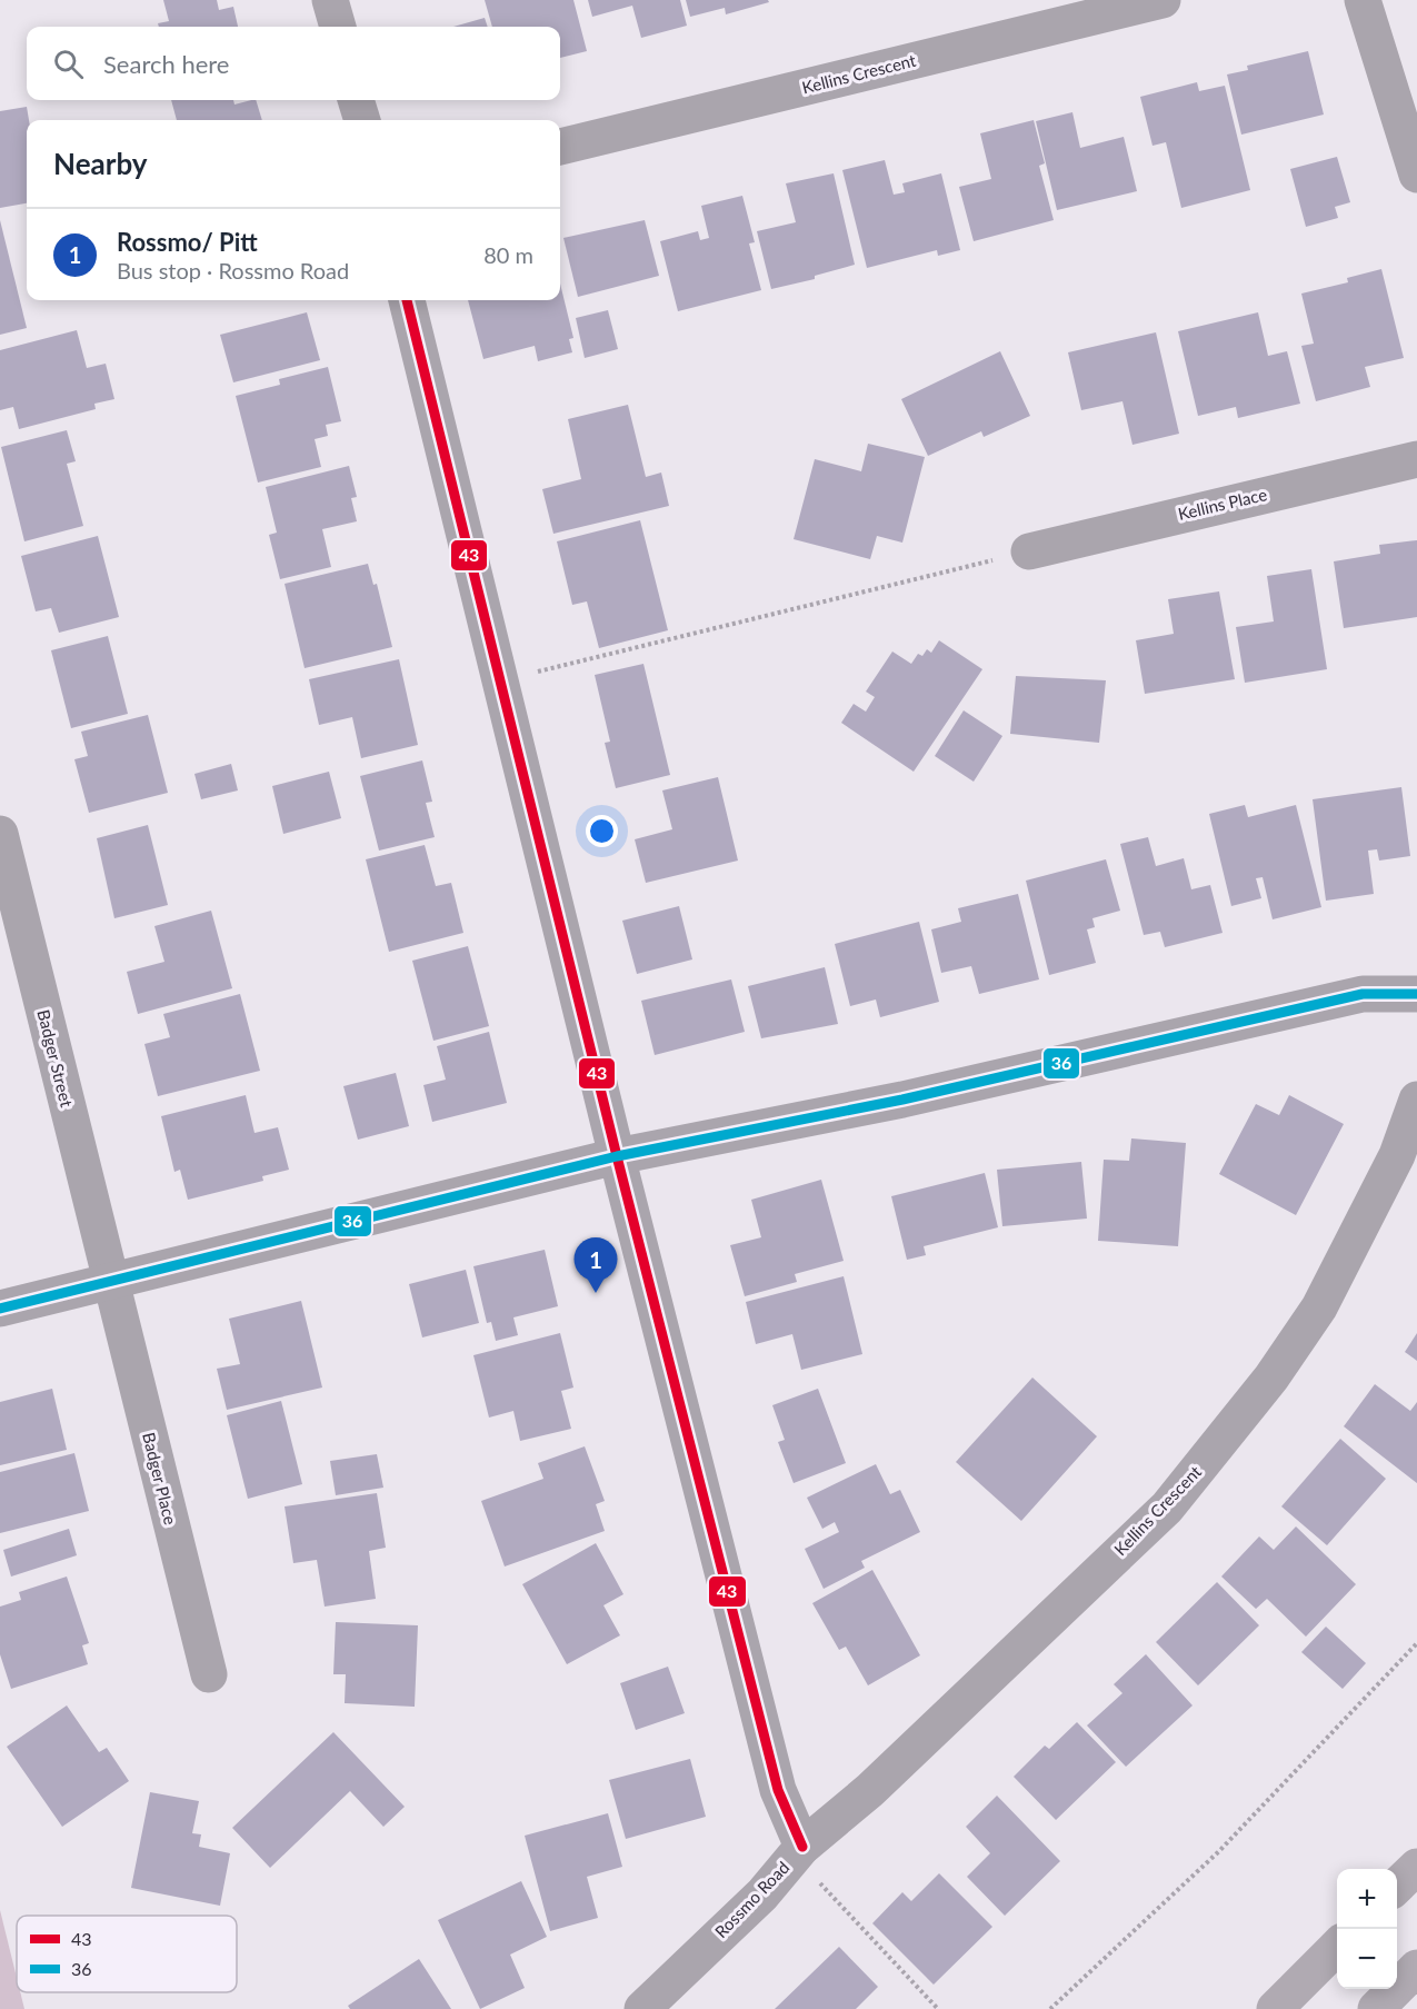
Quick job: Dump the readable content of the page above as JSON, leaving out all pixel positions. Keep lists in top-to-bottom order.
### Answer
{
  "streets": {
    "street": [
      "Kellins Crescent",
      "Kellins Place",
      "Badger Street",
      "Badger Place",
      "Rossmo Road"
    ]
  },
  "crossings": [
    ["Kellins Crescent", "Rossmo Road"],
    ["Badger Street", "Badger Place"]
  ],
  "lines": ["transit line 43", "transit line 36"],
  "legend": ["43", "36"],
  "page": {
    "search": "Search here",
    "heading": "Nearby",
    "list": [
      {
        "mark": "1",
        "name": "Rossmo/ Pitt",
        "note": "Bus stop · Rossmo Road",
        "value": "80 m"
      }
    ],
    "pins": "1",
    "map_buttons": ["+", "−"]
  }
}
